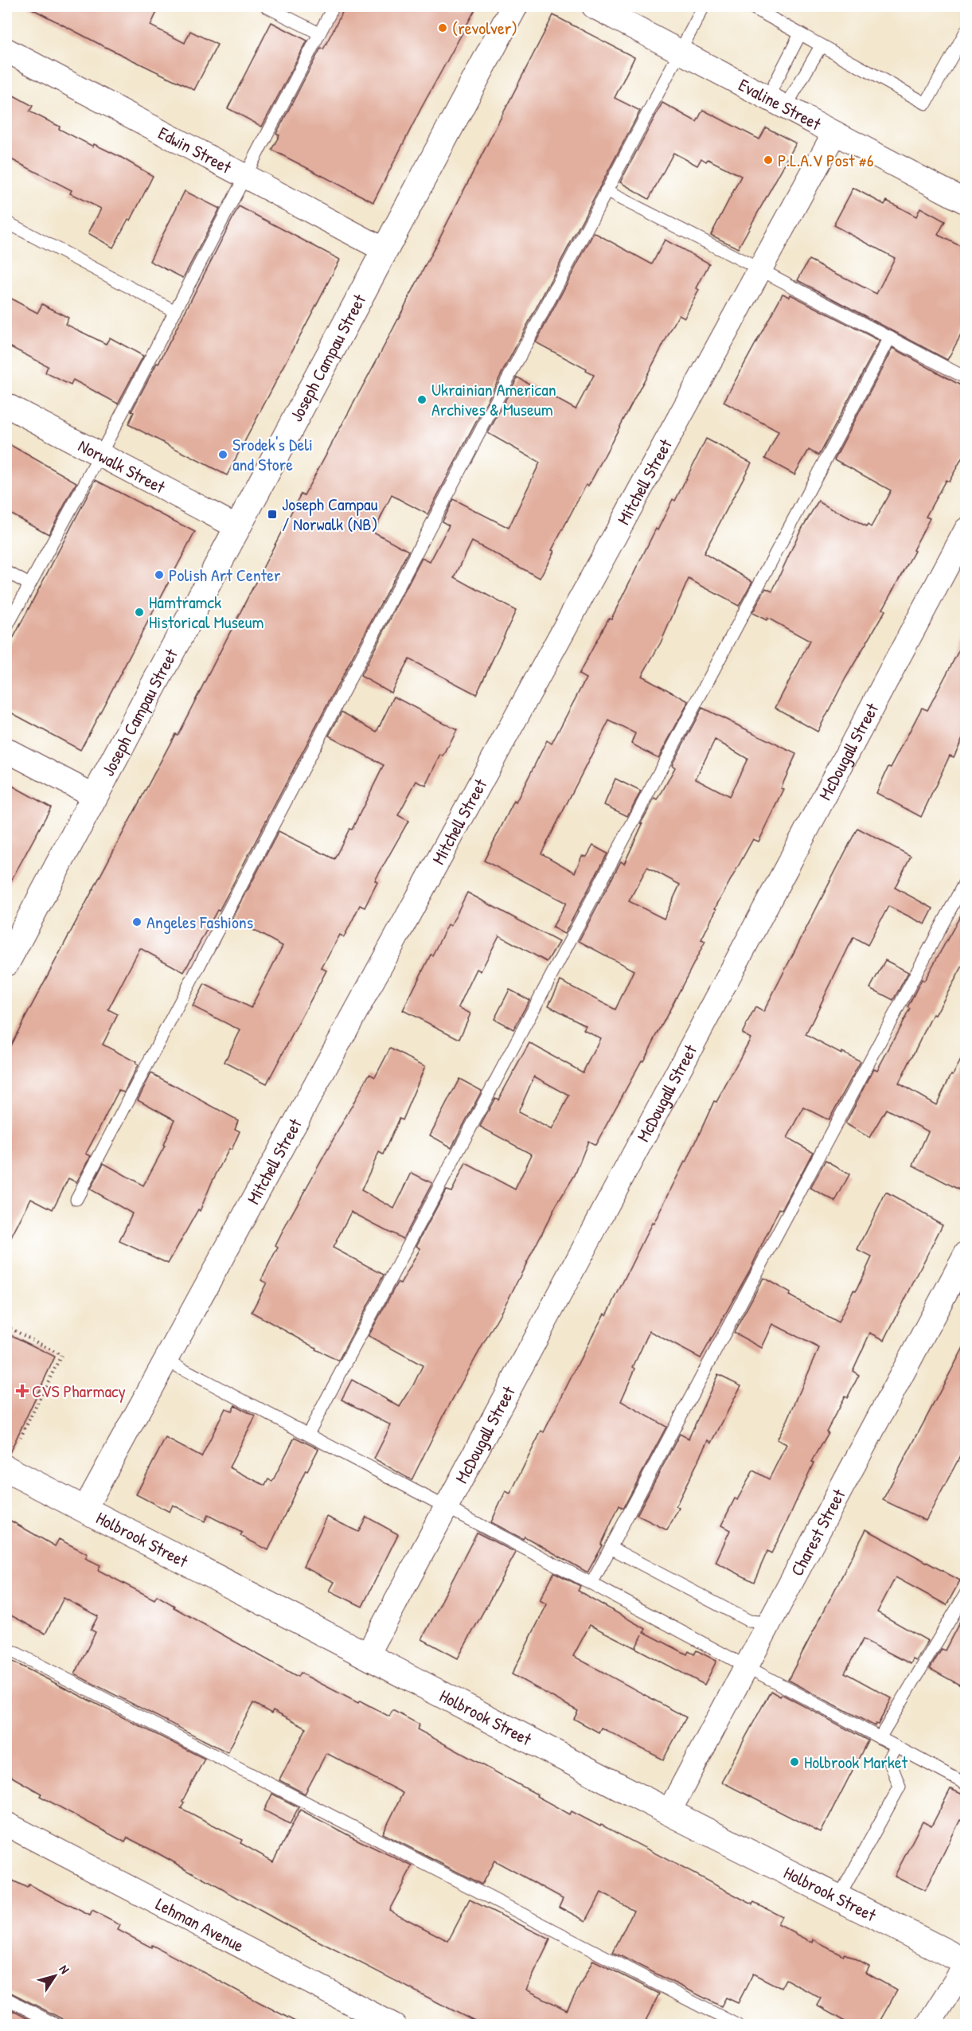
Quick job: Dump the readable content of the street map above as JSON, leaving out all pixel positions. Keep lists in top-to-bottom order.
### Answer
{
  "streets": {
    "street": [
      "Evaline Street",
      "Edwin Street",
      "Joseph Campau Street",
      "Norwalk Street",
      "Mitchell Street",
      "McDougall Street",
      "Charest Street",
      "Holbrook Street",
      "Lehman Avenue"
    ]
  },
  "crossings": [
    ["Evaline Street", "Mitchell Street"],
    ["Edwin Street", "Joseph Campau Street"],
    ["Joseph Campau Street", "Norwalk Street"],
    ["Mitchell Street", "Holbrook Street"],
    ["McDougall Street", "Holbrook Street"],
    ["Charest Street", "Holbrook Street"]
  ],
  "places": {
    "other": [
      "(revolver)",
      "P.L.A.V Post #6",
      "Ukrainian American Archives & Museum",
      "Srodek's Deli and Store",
      "Polish Art Center",
      "Hamtramck Historical Museum",
      "Angeles Fashions",
      "Holbrook Market"
    ],
    "transit": ["Joseph Campau / Norwalk (NB)"],
    "health": ["CVS Pharmacy"]
  },
  "north": "top right"
}
